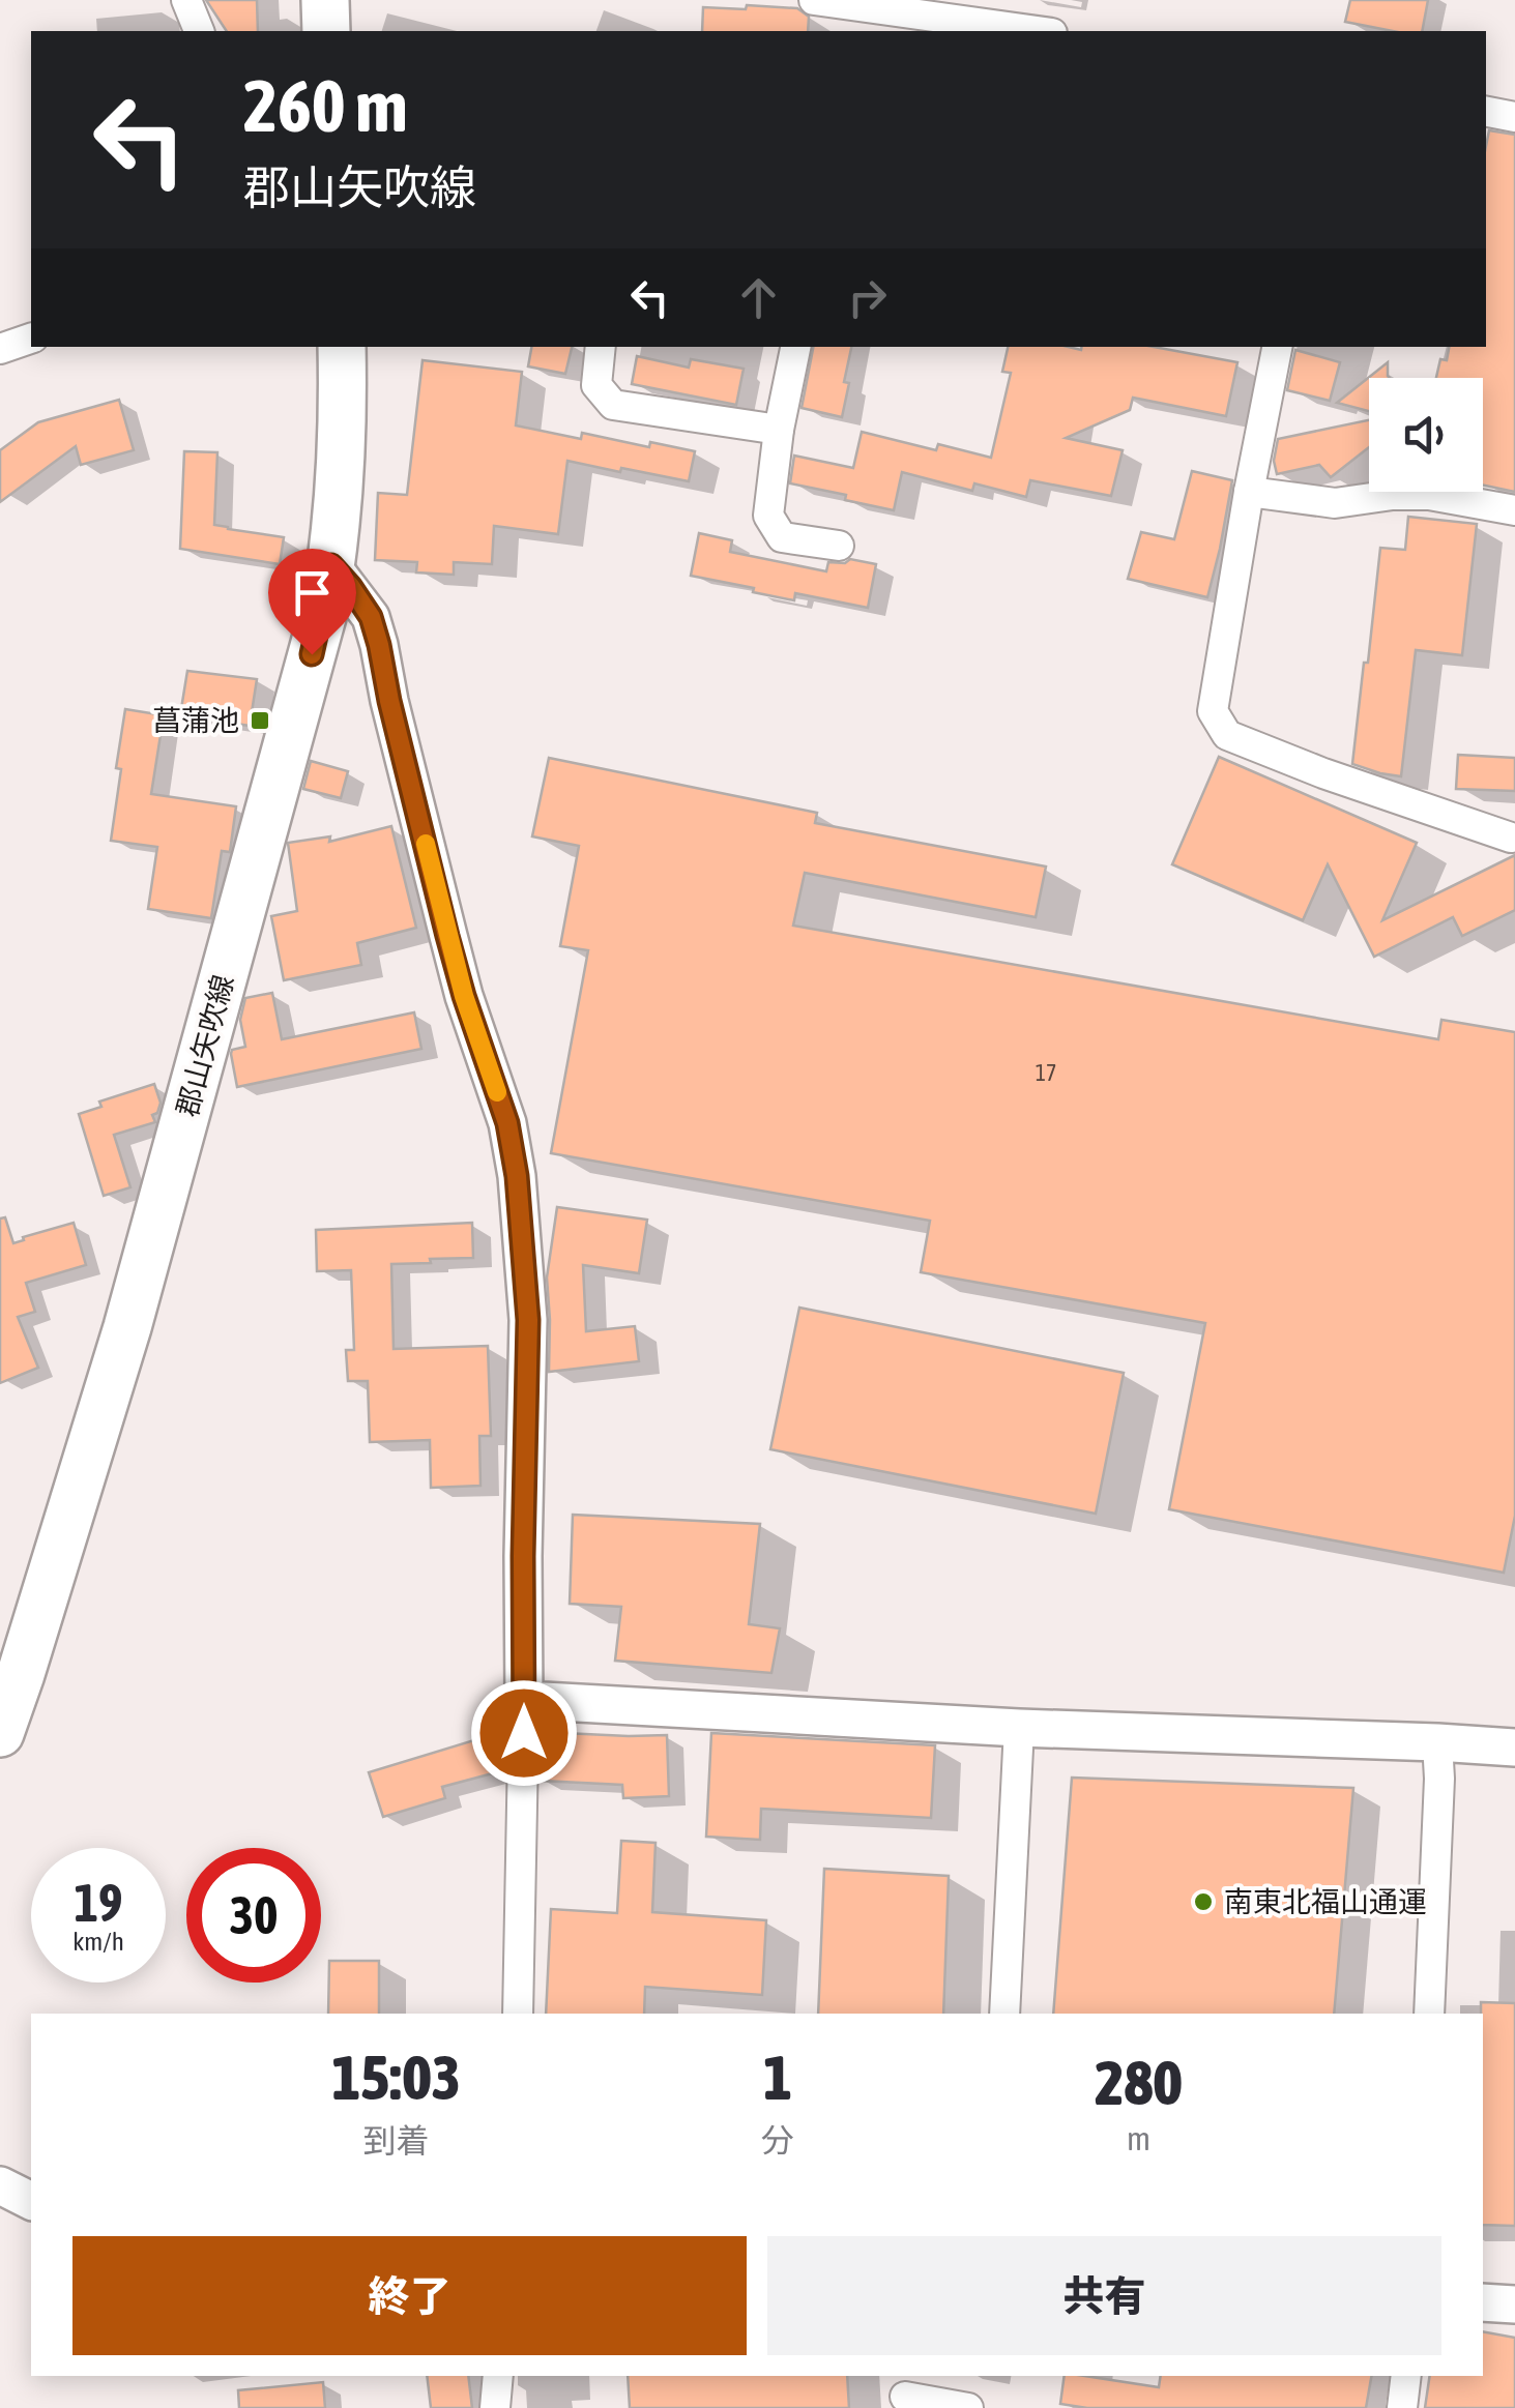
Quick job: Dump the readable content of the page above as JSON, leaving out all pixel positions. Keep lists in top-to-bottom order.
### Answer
{
  "streets": {
    "main road": ["郡山矢吹線"]
  },
  "places": {
    "transit": ["菖蒲池"],
    "other": ["南東北福山通運"]
  },
  "house_numbers": ["17"],
  "page": {
    "turn": ["260 m", "郡山矢吹線"],
    "speed": "19 km/h",
    "limit": "30",
    "eta": [
      "15:03",
      "到着",
      "1",
      "分",
      "280",
      "m"
    ],
    "buttons": ["終了", "共有"]
  }
}
